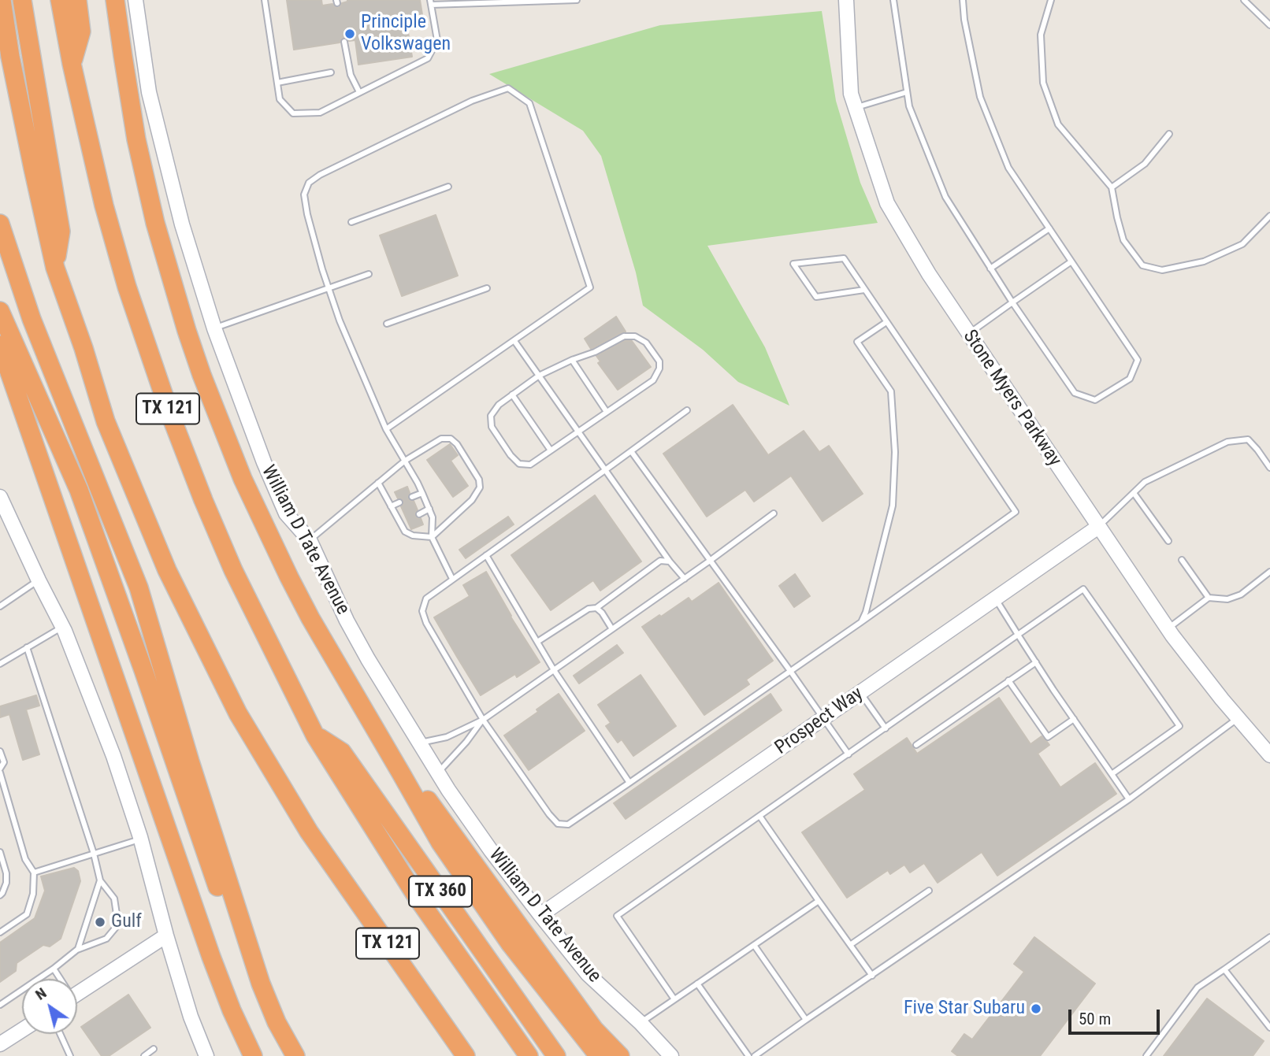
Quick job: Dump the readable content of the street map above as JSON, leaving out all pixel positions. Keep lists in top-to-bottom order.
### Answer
{
  "streets": {
    "highway": ["TX 121", "TX 360"],
    "main road": ["Stone Myers Parkway", "William D Tate Avenue", "Prospect Way"]
  },
  "crossings": [
    ["Stone Myers Parkway", "Prospect Way"],
    ["TX 121", "TX 360"],
    ["William D Tate Avenue", "Prospect Way"]
  ],
  "places": ["Principle Volkswagen", "Gulf", "Five Star Subaru"],
  "scale_bar": "50 m",
  "north": "top left"
}
